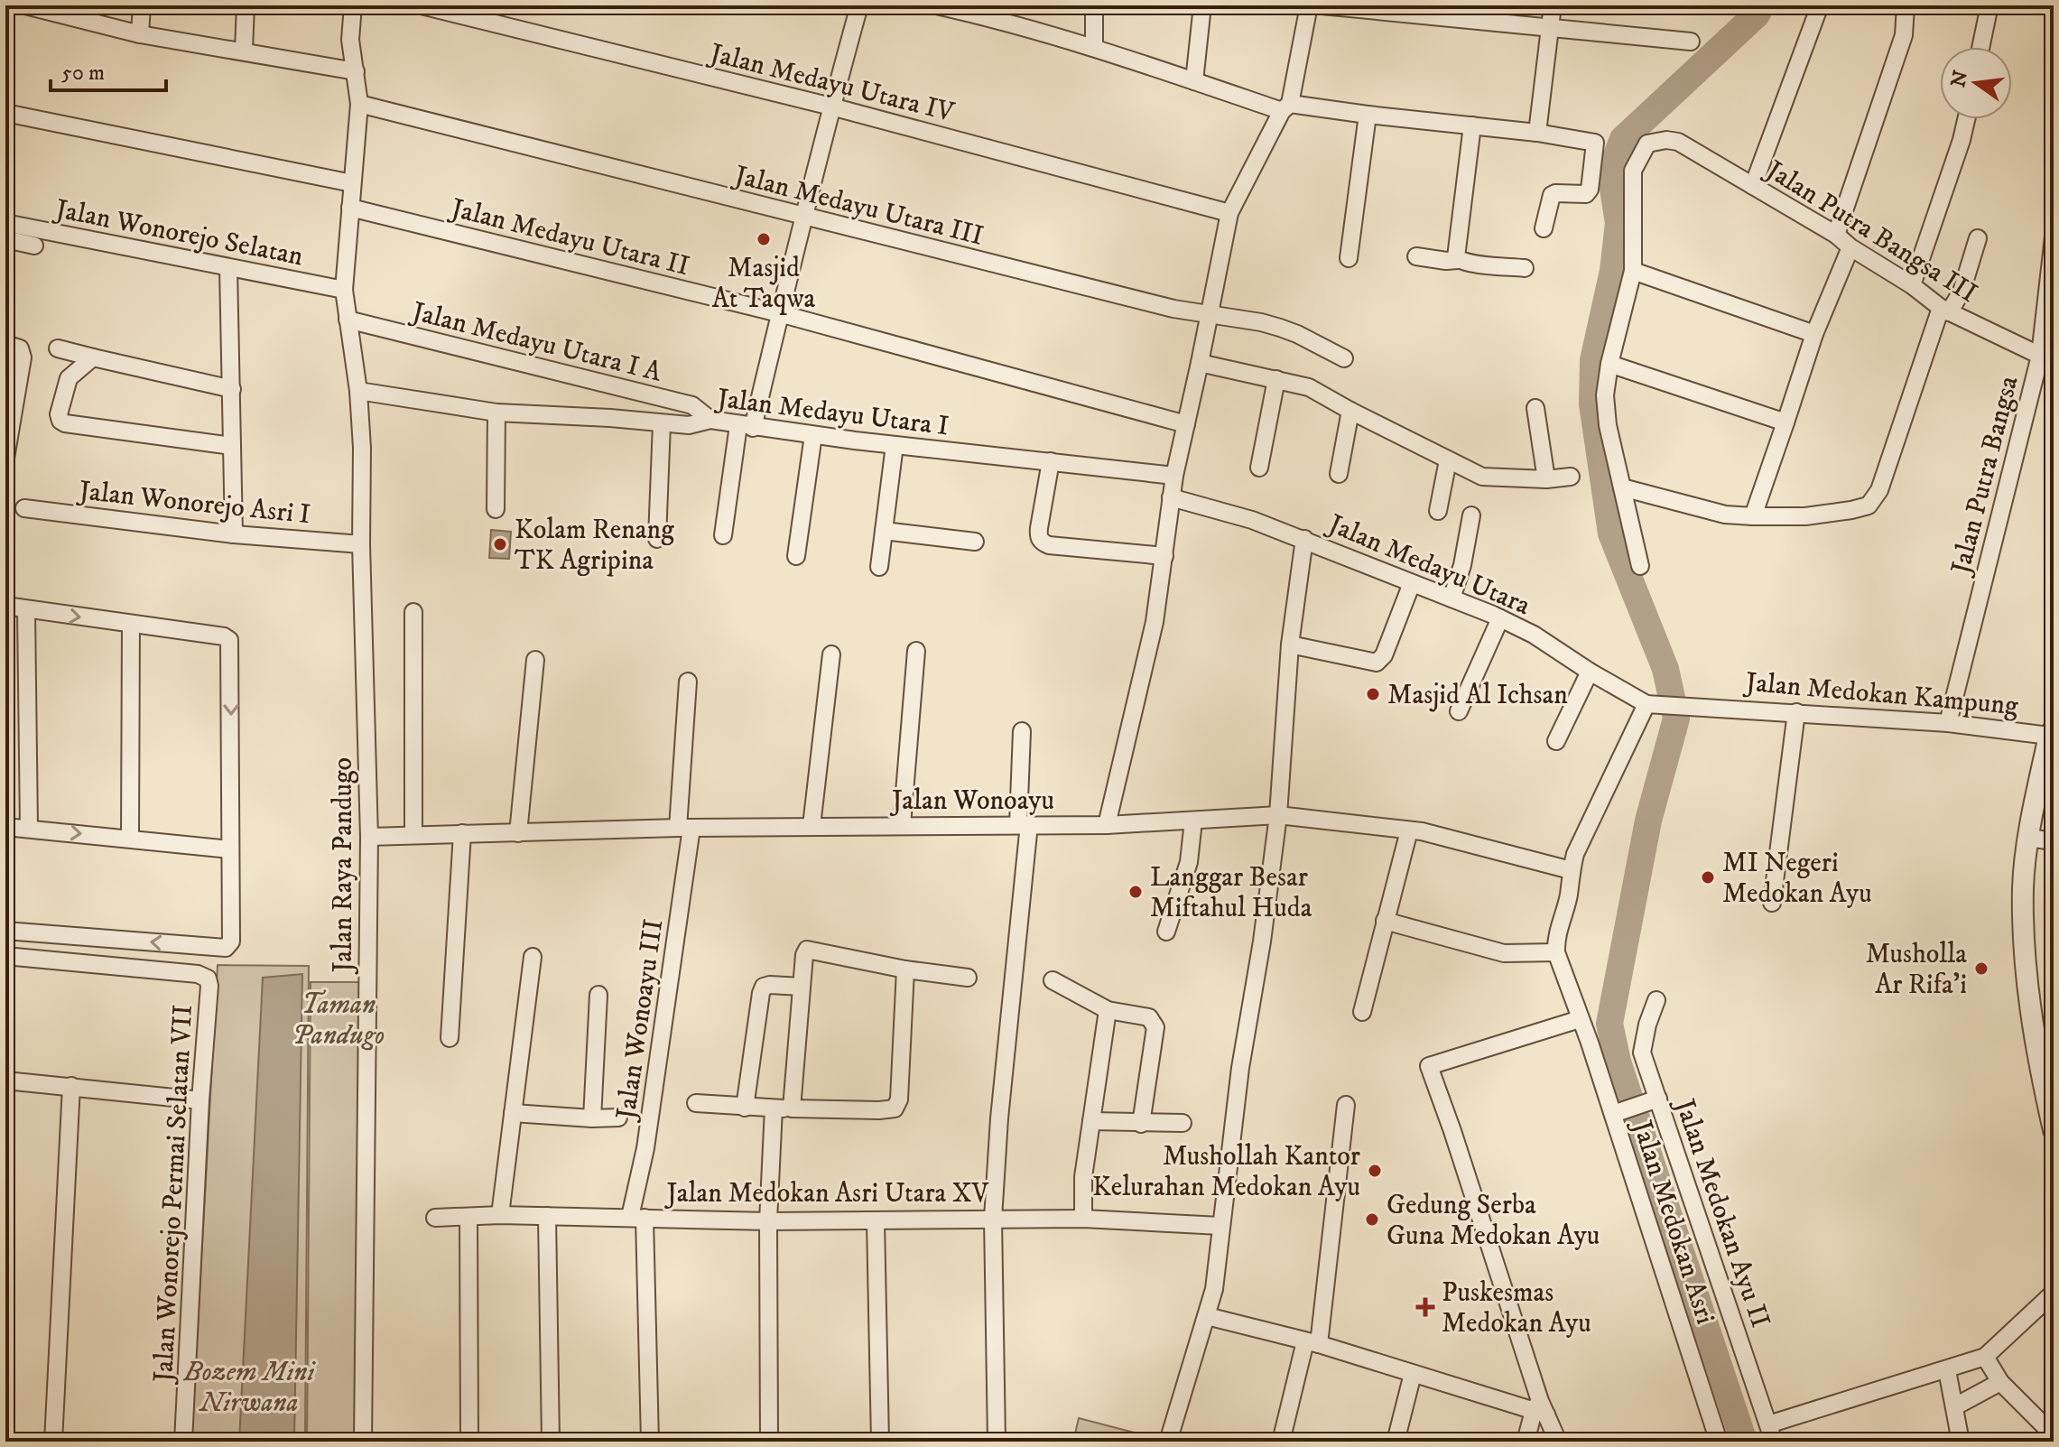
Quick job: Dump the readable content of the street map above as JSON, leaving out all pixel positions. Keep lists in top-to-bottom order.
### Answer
{
  "streets": {
    "street": [
      "Jalan Medayu Utara IV",
      "Jalan Medayu Utara III",
      "Jalan Putra Bangsa III",
      "Jalan Wonorejo Selatan",
      "Jalan Medayu Utara II",
      "Jalan Medayu Utara I A",
      "Jalan Medayu Utara I",
      "Jalan Putra Bangsa",
      "Jalan Wonorejo Asri I",
      "Jalan Medayu Utara",
      "Jalan Medokan Kampung",
      "Jalan Wonoayu",
      "Jalan Raya Pandugo",
      "Jalan Wonoayu III",
      "Jalan Medokan Asri Utara XV",
      "Jalan Wonorejo Permai Selatan VII",
      "Jalan Medokan Ayu II",
      "Jalan Medokan Asri"
    ]
  },
  "crossings": [
    ["Jalan Medayu Utara III", "Jalan Raya Pandugo"],
    ["Jalan Putra Bangsa III", "Jalan Putra Bangsa"],
    ["Jalan Wonorejo Selatan", "Jalan Raya Pandugo"],
    ["Jalan Medayu Utara II", "Jalan Raya Pandugo"],
    ["Jalan Medayu Utara I A", "Jalan Medayu Utara I"],
    ["Jalan Medayu Utara I A", "Jalan Raya Pandugo"],
    ["Jalan Medayu Utara I", "Jalan Raya Pandugo"],
    ["Jalan Putra Bangsa", "Jalan Medokan Kampung"],
    ["Jalan Wonorejo Asri I", "Jalan Raya Pandugo"],
    ["Jalan Medayu Utara", "Jalan Medokan Kampung"],
    ["Jalan Wonoayu", "Jalan Raya Pandugo"],
    ["Jalan Wonoayu", "Jalan Wonoayu III"],
    ["Jalan Wonoayu III", "Jalan Medokan Asri Utara XV"]
  ],
  "parks": ["Taman Pandugo", "Bozem Mini Nirwana"],
  "places": {
    "other": [
      "Masjid At Taqwa",
      "Kolam Renang TK Agripina",
      "Masjid Al Ichsan",
      "MI Negeri Medokan Ayu",
      "Langgar Besar Miftahul Huda",
      "Musholla Ar Rifa'i",
      "Mushollah Kantor Kelurahan Medokan Ayu",
      "Gedung Serba Guna Medokan Ayu"
    ],
    "health": ["Puskesmas Medokan Ayu"]
  },
  "scale_bar": "50 m",
  "north": "left"
}
